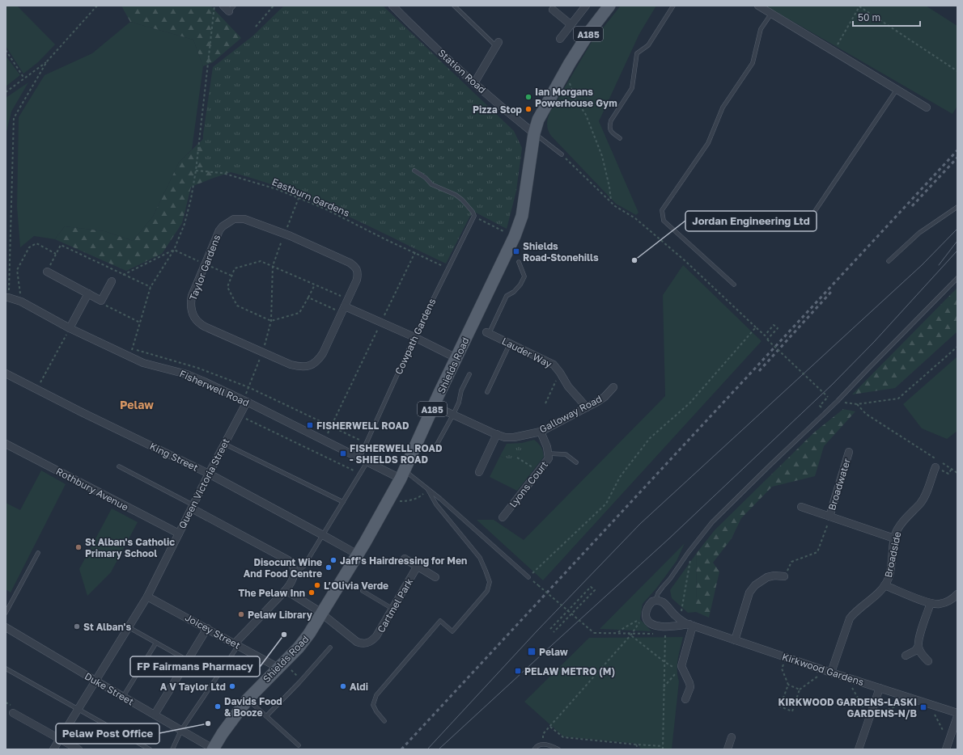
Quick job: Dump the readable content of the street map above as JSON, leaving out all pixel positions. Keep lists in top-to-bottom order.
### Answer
{
  "streets": {
    "main road": ["A185", "Shields Road"],
    "street": [
      "Station Road",
      "Taylor Gardens",
      "Lauder Way",
      "Fisherwell Road",
      "Galloway Road",
      "King Street",
      "Queen Victoria Street",
      "Lyons Court",
      "Broadwater",
      "Rothbury Avenue",
      "Broadside",
      "Cartmel Park",
      "Joicey Street",
      "Kirkwood Gardens",
      "Duke Street"
    ],
    "lane": ["Cowpath Gardens"],
    "path": ["Eastburn Gardens"]
  },
  "crossings": [
    ["Station Road", "Shields Road"],
    ["Eastburn Gardens", "Cowpath Gardens"],
    ["Cowpath Gardens", "Fisherwell Road"],
    ["Lauder Way", "Galloway Road"],
    ["Shields Road", "Fisherwell Road"],
    ["Shields Road", "Galloway Road"],
    ["Shields Road", "King Street"],
    ["Shields Road", "Cartmel Park"],
    ["Shields Road", "Joicey Street"],
    ["Shields Road", "Duke Street"],
    ["Fisherwell Road", "Queen Victoria Street"],
    ["Galloway Road", "Lyons Court"],
    ["King Street", "Queen Victoria Street"],
    ["Queen Victoria Street", "Rothbury Avenue"],
    ["Queen Victoria Street", "Joicey Street"],
    ["Queen Victoria Street", "Duke Street"],
    ["Broadwater", "Broadside"],
    ["Broadside", "Kirkwood Gardens"]
  ],
  "districts": ["Pelaw"],
  "places": {
    "other": [
      "Ian Morgans Powerhouse Gym",
      "Pizza Stop",
      "Jordan Engineering Ltd",
      "St Alban's Catholic Primary School",
      "Jaff's Hairdressing for Men",
      "Disocunt Wine And Food Centre",
      "L’Olivia Verde",
      "The Pelaw Inn",
      "Pelaw Library",
      "St Alban's",
      "FP Fairmans Pharmacy",
      "A V Taylor Ltd",
      "Aldi",
      "Davids Food & Booze",
      "Pelaw Post Office"
    ],
    "transit": [
      "Shields Road-Stonehills",
      "FISHERWELL ROAD",
      "FISHERWELL ROAD - SHIELDS ROAD",
      "Pelaw",
      "PELAW METRO (M)",
      "KIRKWOOD GARDENS-LASKI GARDENS-N/B"
    ]
  },
  "scale_bar": "50 m"
}
